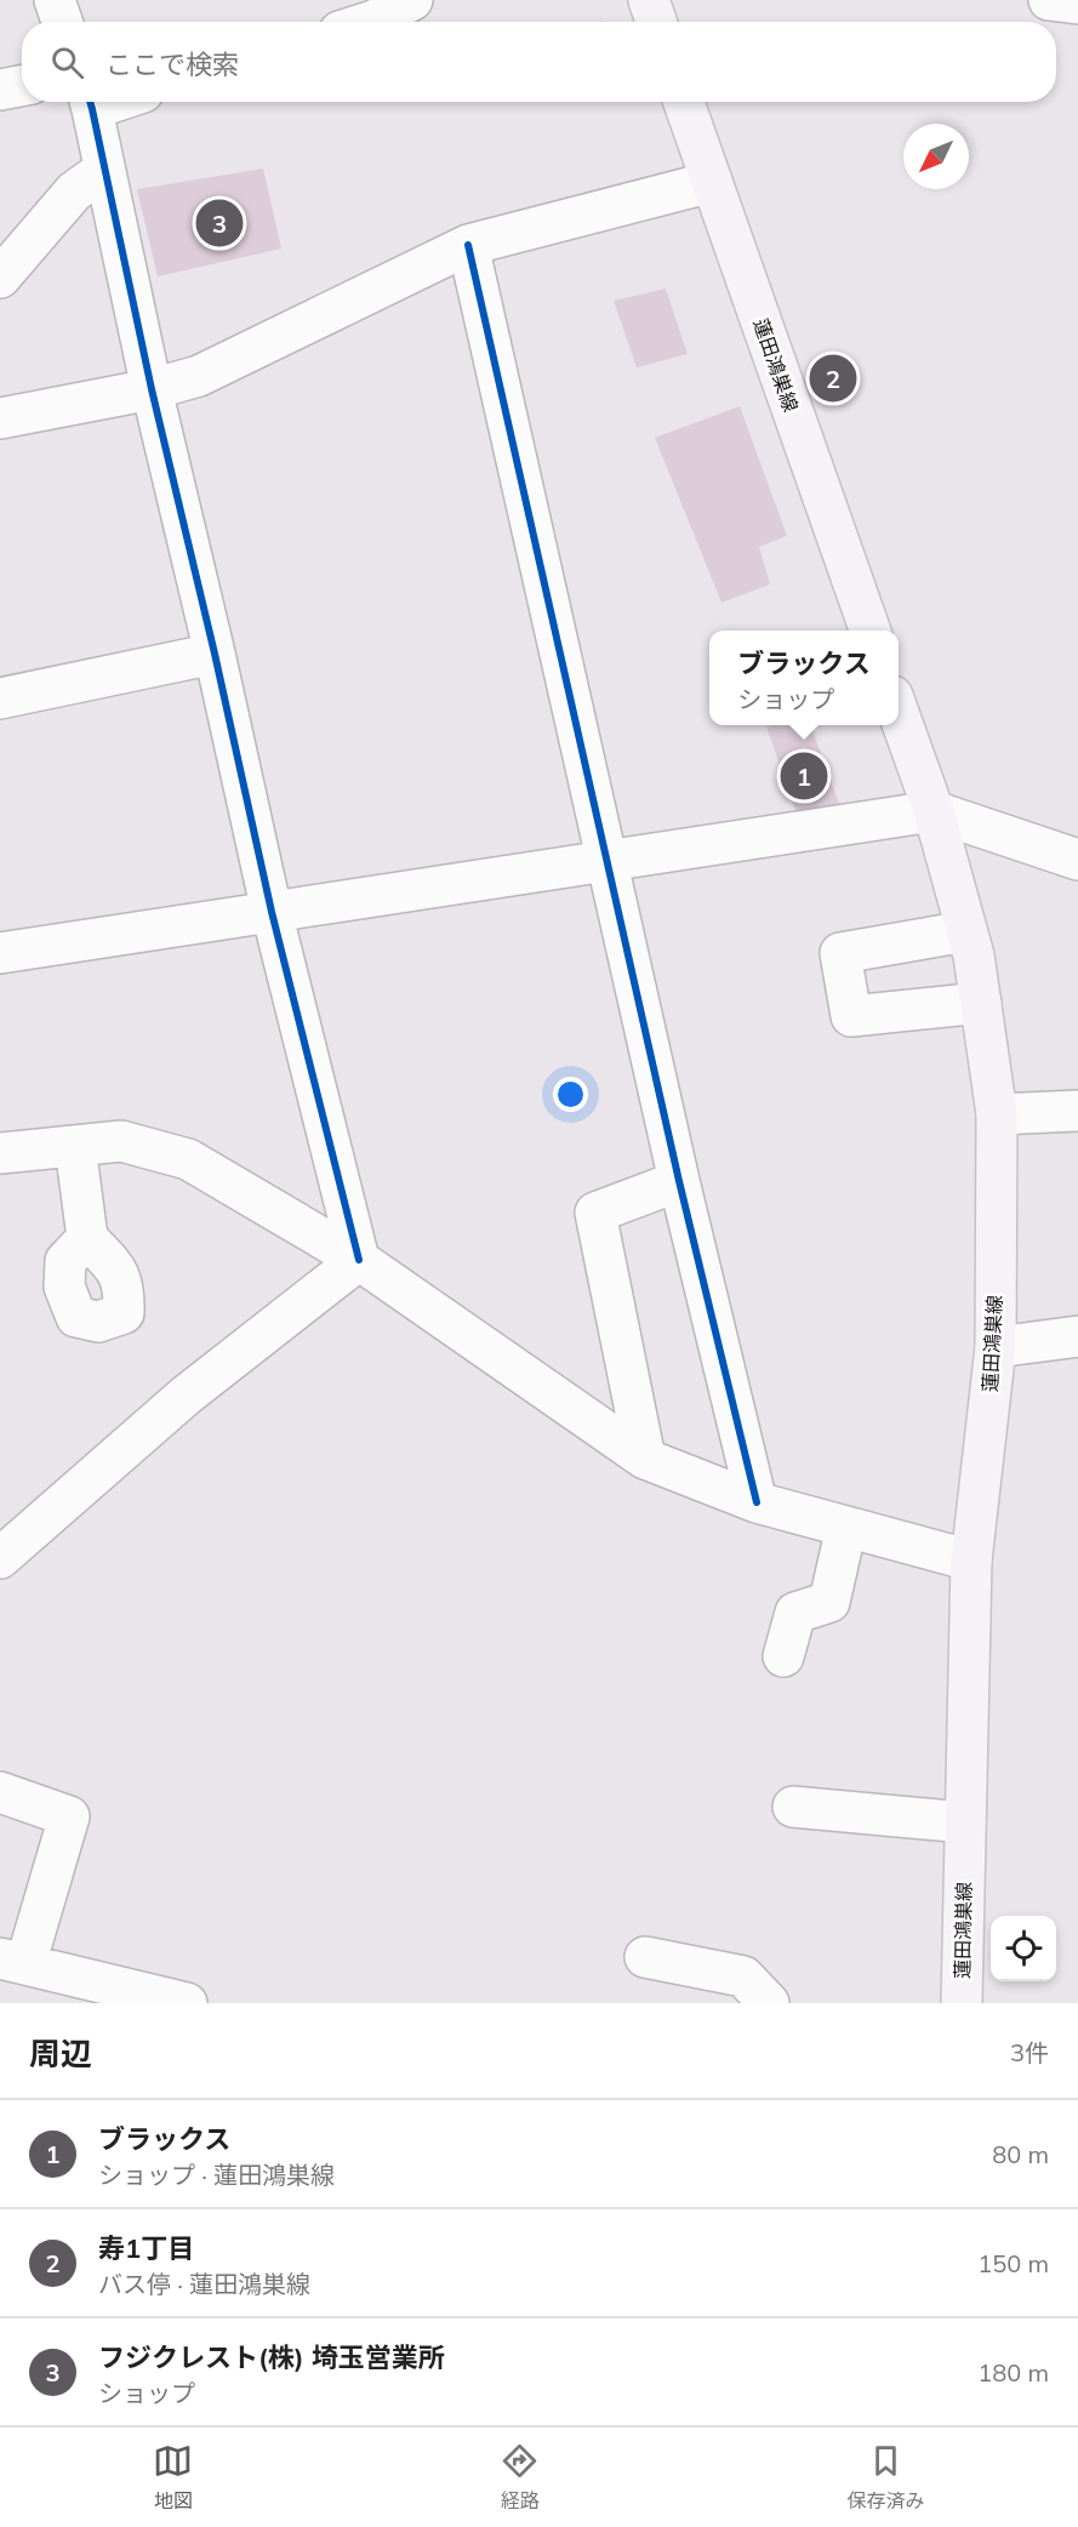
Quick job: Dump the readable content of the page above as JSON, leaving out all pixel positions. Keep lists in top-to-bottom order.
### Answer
{
  "streets": {
    "main road": ["蓮田鴻巣線"]
  },
  "north": "bottom left",
  "page": {
    "search": "ここで検索",
    "pins": ["3", "2", "1"],
    "popup": ["ブラックス", "ショップ"],
    "heading": ["周辺", "3件"],
    "list": [
      {
        "mark": "1",
        "name": "ブラックス",
        "note": "ショップ · 蓮田鴻巣線",
        "value": "80 m"
      },
      {
        "mark": "2",
        "name": "寿1丁目",
        "note": "バス停 · 蓮田鴻巣線",
        "value": "150 m"
      },
      {
        "mark": "3",
        "name": "フジクレスト(株) 埼玉営業所",
        "note": "ショップ",
        "value": "180 m"
      }
    ],
    "nav": ["地図", "経路", "保存済み"]
  }
}
